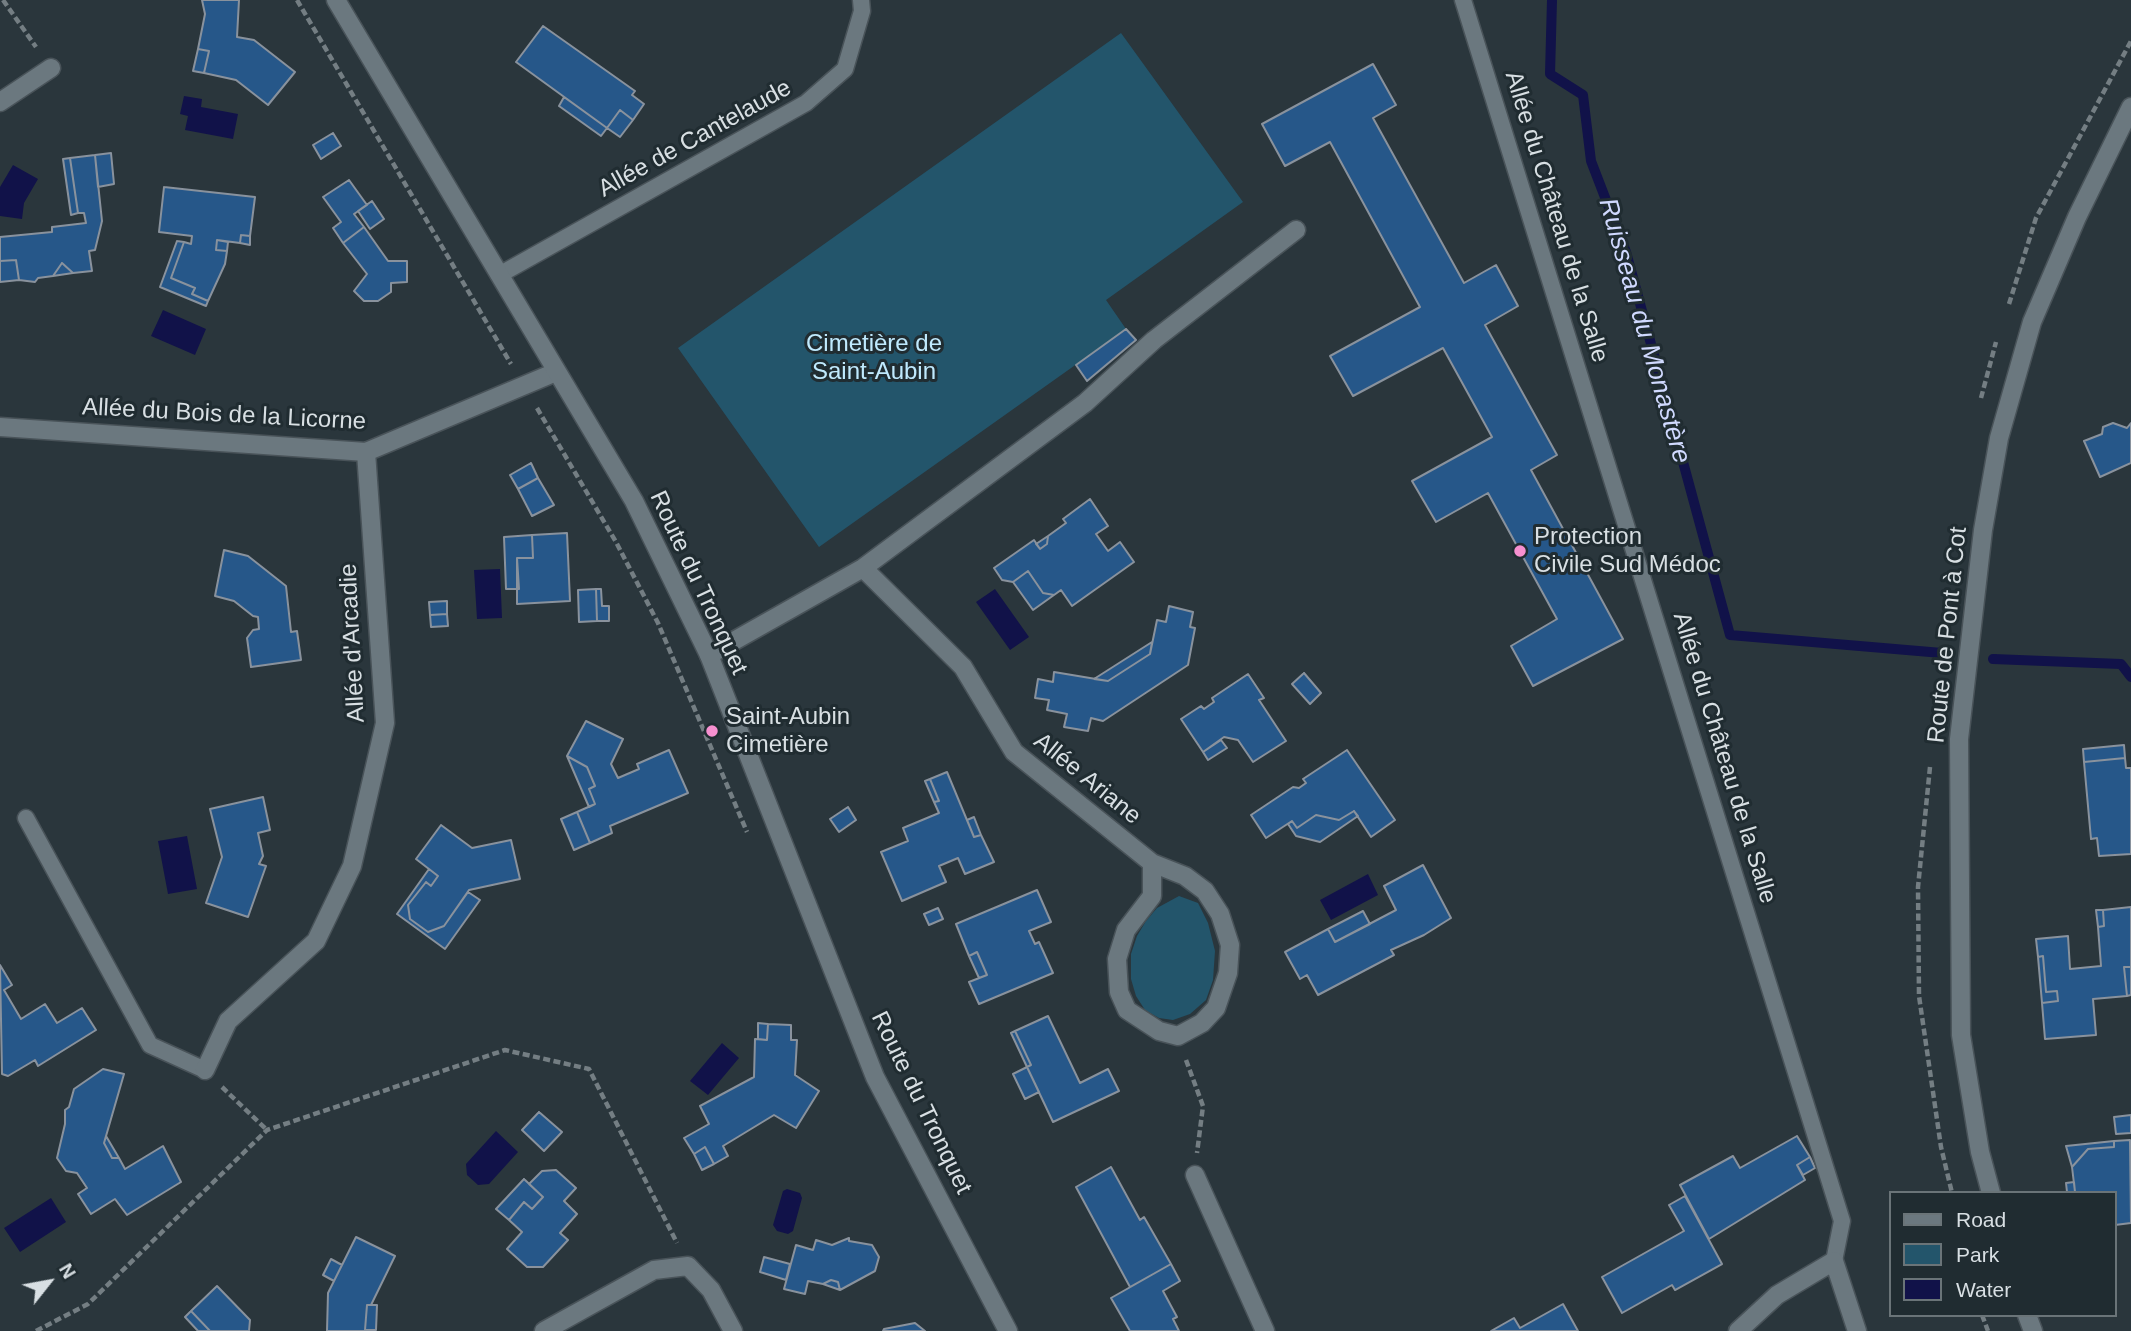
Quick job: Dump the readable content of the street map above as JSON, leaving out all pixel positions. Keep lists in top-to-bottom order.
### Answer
{
  "streets": {
    "street": [
      "Allée du Château de la Salle",
      "Allée du Bois de la Licorne",
      "Route du Tronquet",
      "Route de Pont à Cot",
      "Allée d'Arcadie",
      "Allée Ariane"
    ],
    "lane": ["Allée de Cantelaude"]
  },
  "crossings": [
    ["Allée de Cantelaude", "Route du Tronquet"],
    ["Allée du Bois de la Licorne", "Route du Tronquet"],
    ["Allée du Bois de la Licorne", "Allée d'Arcadie"]
  ],
  "water": ["Ruisseau du Monastère"],
  "parks": ["Cimetière de Saint-Aubin"],
  "places": ["Protection Civile Sud Médoc", "Saint-Aubin Cimetière"],
  "legend": ["Road", "Park", "Water"],
  "north": "top right"
}
